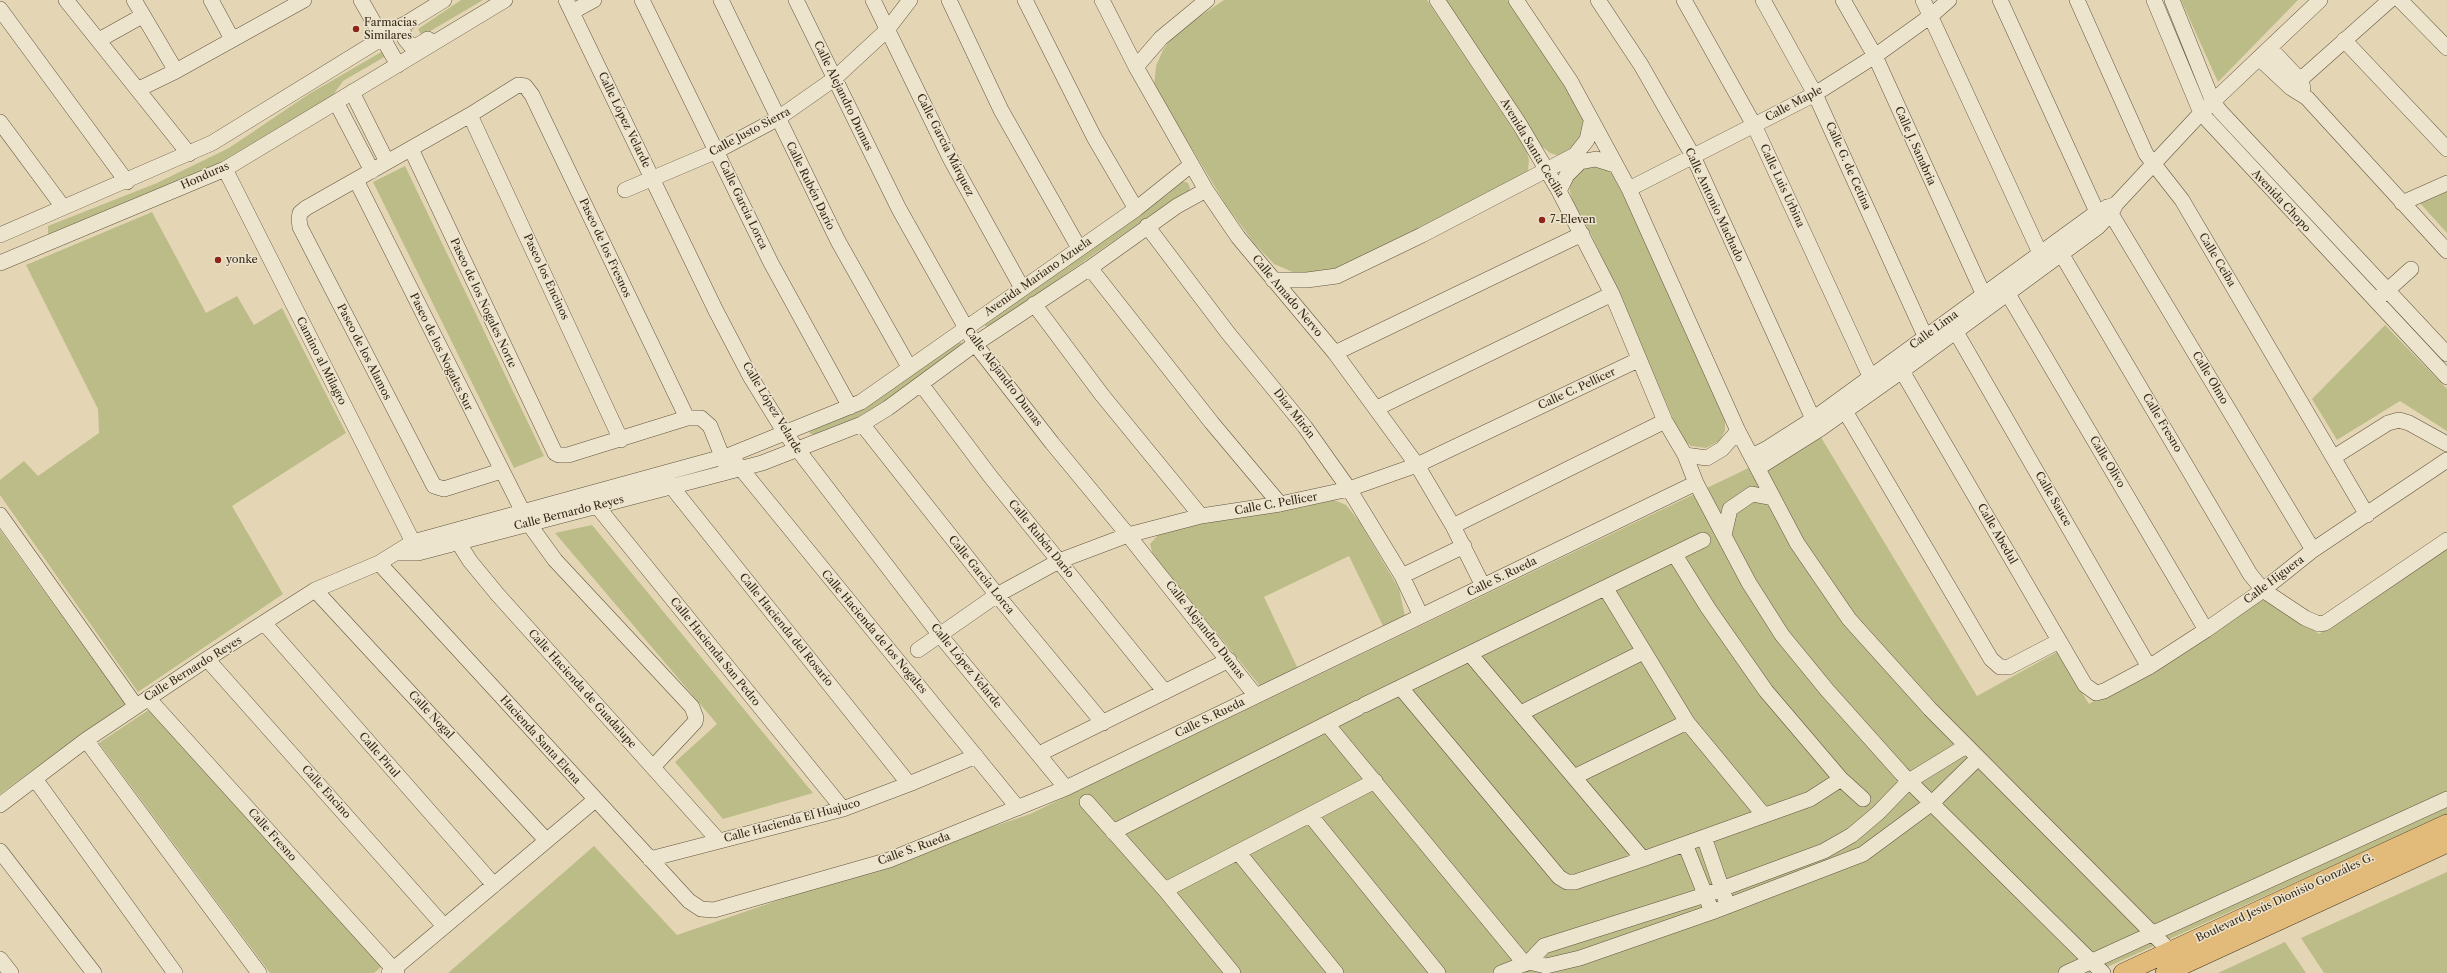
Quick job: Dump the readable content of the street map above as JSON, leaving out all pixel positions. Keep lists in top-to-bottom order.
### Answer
{
  "streets": {
    "main road": ["Boulevard Jesús Dionisio Gonzáles G."],
    "street": [
      "Calle Alejandro Dumas",
      "Calle Maple",
      "Calle López Velarde",
      "Calle Justo Sierra",
      "Calle García Márquez",
      "Calle J. Sanabria",
      "Avenida Santa Cecilia",
      "Calle G. de Cetina",
      "Honduras",
      "Calle Rubén Darío",
      "Calle Luis Urbina",
      "Avenida Chopo",
      "Calle García Lorca",
      "Calle Antonio Machado",
      "Paseo de los Fresnos",
      "Calle Ceiba",
      "Paseo los Encinos",
      "Avenida Mariano Azuela",
      "Calle Amado Nervo",
      "Paseo de los Nogales Norte",
      "Calle Lima",
      "Paseo de los Alamos",
      "Paseo de los Nogales Sur",
      "Camino al Milagro",
      "Calle Olmo",
      "Calle C. Pellicer",
      "Diaz Mirón",
      "Calle Fresno",
      "Calle Olivo",
      "Calle Sauce",
      "Calle Bernardo Reyes",
      "Calle Abedul",
      "Calle S. Rueda",
      "Calle Higuera",
      "Calle Hacienda del Rosario",
      "Calle Hacienda de los Nogales",
      "Calle Hacienda San Pedro",
      "Calle Hacienda de Guadalupe",
      "Calle Nogal",
      "Hacienda Santa Elena",
      "Calle Pirul",
      "Calle Encino",
      "Calle Hacienda El Huajuco"
    ]
  },
  "crossings": [
    ["Calle Alejandro Dumas", "Calle Justo Sierra"],
    ["Calle Alejandro Dumas", "Avenida Mariano Azuela"],
    ["Calle Alejandro Dumas", "Calle C. Pellicer"],
    ["Calle Alejandro Dumas", "Calle S. Rueda"],
    ["Calle Maple", "Calle J. Sanabria"],
    ["Calle Maple", "Calle G. de Cetina"],
    ["Calle Maple", "Calle Luis Urbina"],
    ["Calle Maple", "Calle Antonio Machado"],
    ["Calle López Velarde", "Calle Justo Sierra"],
    ["Calle López Velarde", "Avenida Mariano Azuela"],
    ["Calle López Velarde", "Calle C. Pellicer"],
    ["Calle López Velarde", "Calle S. Rueda"],
    ["Calle Justo Sierra", "Calle García Márquez"],
    ["Calle Justo Sierra", "Calle Rubén Darío"],
    ["Calle Justo Sierra", "Calle García Lorca"],
    ["Calle García Márquez", "Avenida Mariano Azuela"],
    ["Calle J. Sanabria", "Calle Lima"],
    ["Avenida Santa Cecilia", "Calle C. Pellicer"],
    ["Avenida Santa Cecilia", "Calle S. Rueda"],
    ["Calle G. de Cetina", "Calle Lima"],
    ["Honduras", "Camino al Milagro"],
    ["Calle Rubén Darío", "Avenida Mariano Azuela"],
    ["Calle Rubén Darío", "Calle C. Pellicer"],
    ["Calle Luis Urbina", "Calle Lima"],
    ["Avenida Chopo", "Calle Lima"],
    ["Calle García Lorca", "Avenida Mariano Azuela"],
    ["Calle García Lorca", "Calle C. Pellicer"],
    ["Calle Antonio Machado", "Calle Lima"],
    ["Paseo de los Fresnos", "Paseo los Encinos"],
    ["Paseo de los Fresnos", "Calle Hacienda de los Nogales"],
    ["Calle Ceiba", "Calle Lima"],
    ["Calle Ceiba", "Calle Higuera"],
    ["Paseo los Encinos", "Paseo de los Nogales Norte"],
    ["Avenida Mariano Azuela", "Calle Amado Nervo"],
    ["Avenida Mariano Azuela", "Diaz Mirón"],
    ["Avenida Mariano Azuela", "Calle Bernardo Reyes"],
    ["Avenida Mariano Azuela", "Calle Hacienda de los Nogales"],
    ["Calle Amado Nervo", "Calle C. Pellicer"],
    ["Calle Amado Nervo", "Calle S. Rueda"],
    ["Calle Lima", "Calle Olmo"],
    ["Calle Lima", "Calle Fresno"],
    ["Calle Lima", "Calle Olivo"],
    ["Calle Lima", "Calle Sauce"],
    ["Calle Lima", "Calle Abedul"],
    ["Paseo de los Alamos", "Paseo de los Nogales Sur"],
    ["Paseo de los Nogales Sur", "Calle Bernardo Reyes"],
    ["Paseo de los Nogales Sur", "Calle Hacienda de Guadalupe"],
    ["Camino al Milagro", "Calle Bernardo Reyes"],
    ["Calle Olmo", "Calle Higuera"],
    ["Calle C. Pellicer", "Diaz Mirón"],
    ["Diaz Mirón", "Calle S. Rueda"],
    ["Calle Fresno", "Calle Bernardo Reyes"],
    ["Calle Fresno", "Calle Higuera"],
    ["Calle Olivo", "Calle Higuera"],
    ["Calle Sauce", "Calle Higuera"],
    ["Calle Bernardo Reyes", "Calle Hacienda del Rosario"],
    ["Calle Bernardo Reyes", "Calle Hacienda de los Nogales"],
    ["Calle Bernardo Reyes", "Calle Hacienda San Pedro"],
    ["Calle Bernardo Reyes", "Calle Hacienda de Guadalupe"],
    ["Calle Bernardo Reyes", "Calle Nogal"],
    ["Calle Bernardo Reyes", "Hacienda Santa Elena"],
    ["Calle Bernardo Reyes", "Calle Pirul"],
    ["Calle Bernardo Reyes", "Calle Encino"],
    ["Calle Abedul", "Calle Higuera"],
    ["Calle S. Rueda", "Calle Hacienda de los Nogales"],
    ["Calle S. Rueda", "Hacienda Santa Elena"],
    ["Calle Hacienda del Rosario", "Calle Hacienda El Huajuco"],
    ["Calle Hacienda de los Nogales", "Calle Hacienda El Huajuco"],
    ["Calle Hacienda San Pedro", "Calle Hacienda El Huajuco"],
    ["Calle Hacienda de Guadalupe", "Calle Hacienda El Huajuco"],
    ["Hacienda Santa Elena", "Calle Hacienda El Huajuco"]
  ],
  "places": ["Farmacias Similares", "7-Eleven", "yonke"]
}
